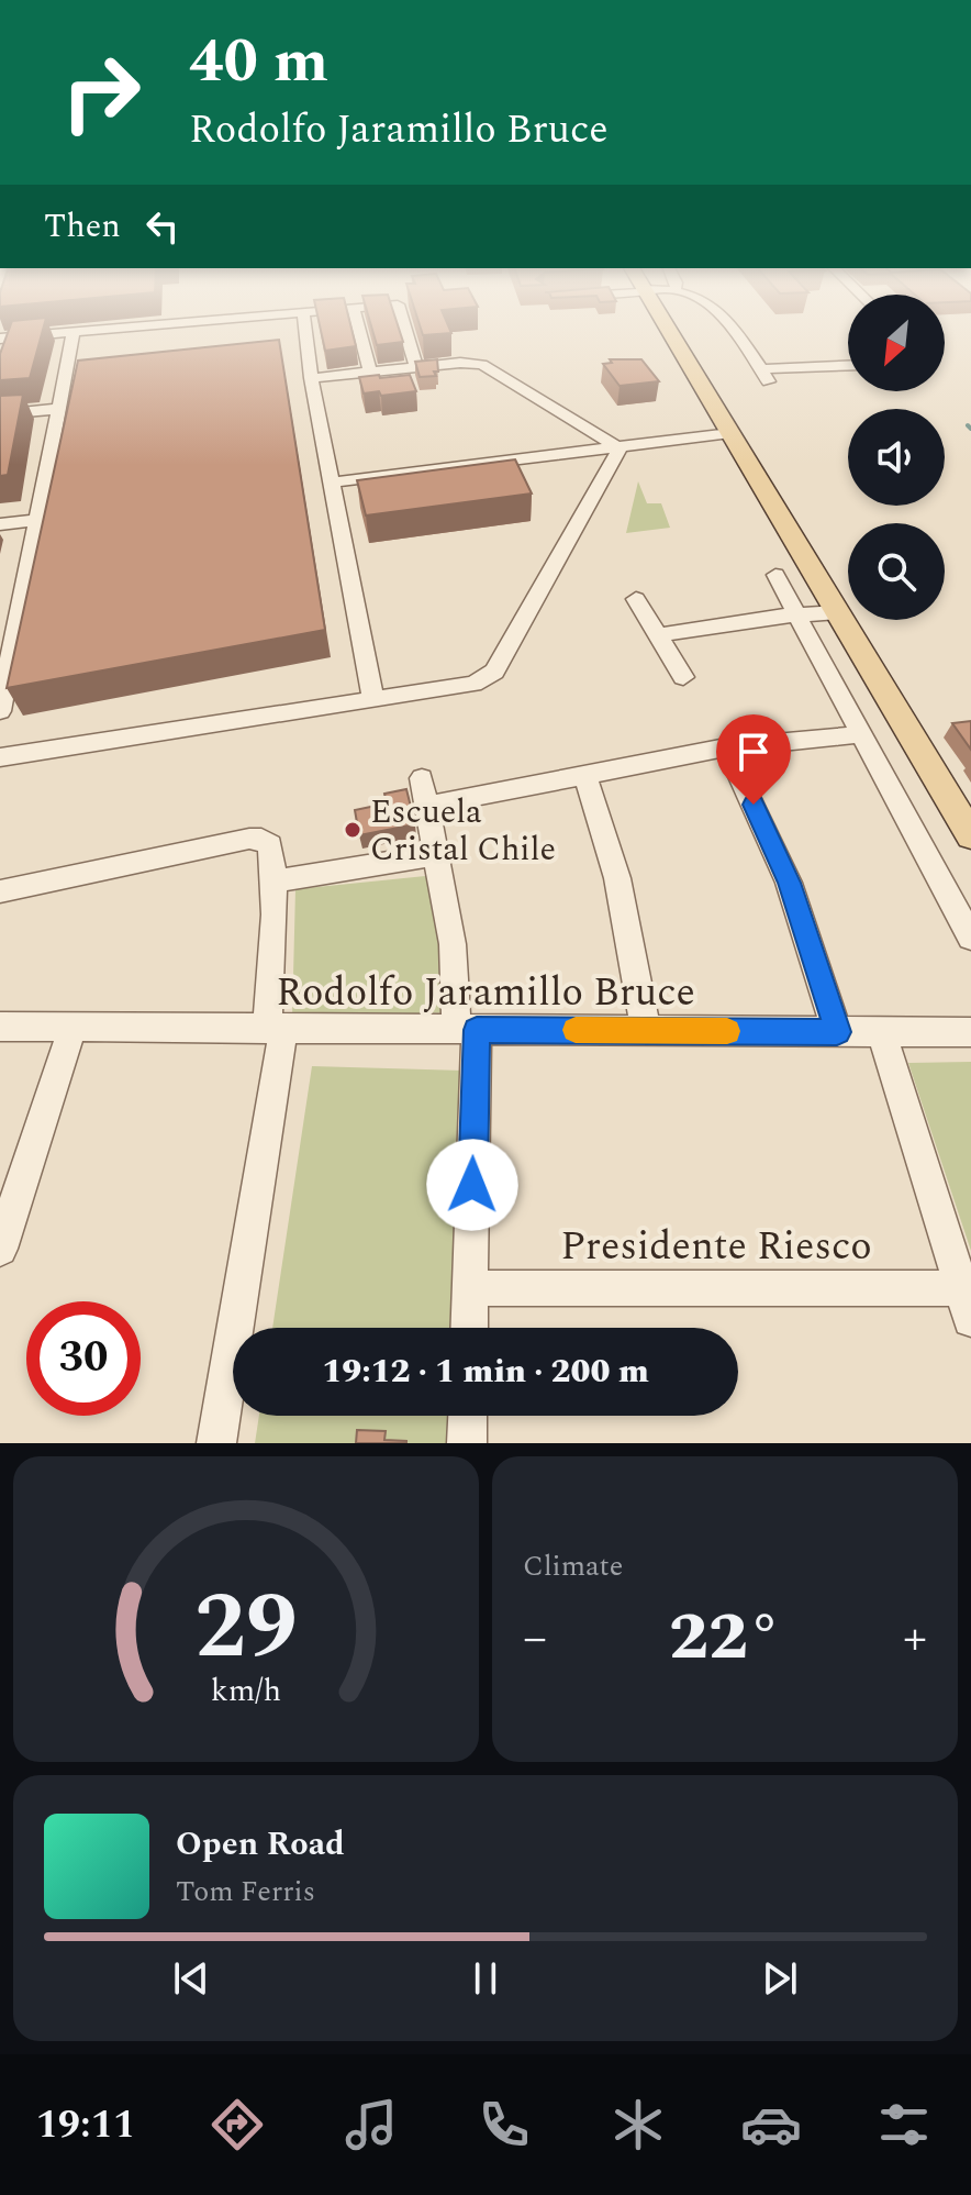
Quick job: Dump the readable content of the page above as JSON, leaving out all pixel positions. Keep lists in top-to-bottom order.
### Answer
{
  "streets": {
    "street": ["Rodolfo Jaramillo Bruce", "Presidente Riesco"]
  },
  "places": ["Escuela Cristal Chile"],
  "north": "bottom left",
  "page": {
    "turn": ["40 m", "Rodolfo Jaramillo Bruce"],
    "then": "Then",
    "limit": "30",
    "trip": "19:12 · 1 min · 200 m",
    "tile": "Climate",
    "heat": ["−", "22°", "+"],
    "song": ["Open Road", "Tom Ferris"],
    "tabs": "19:11",
    "gauge": ["29", "km/h"]
  }
}
